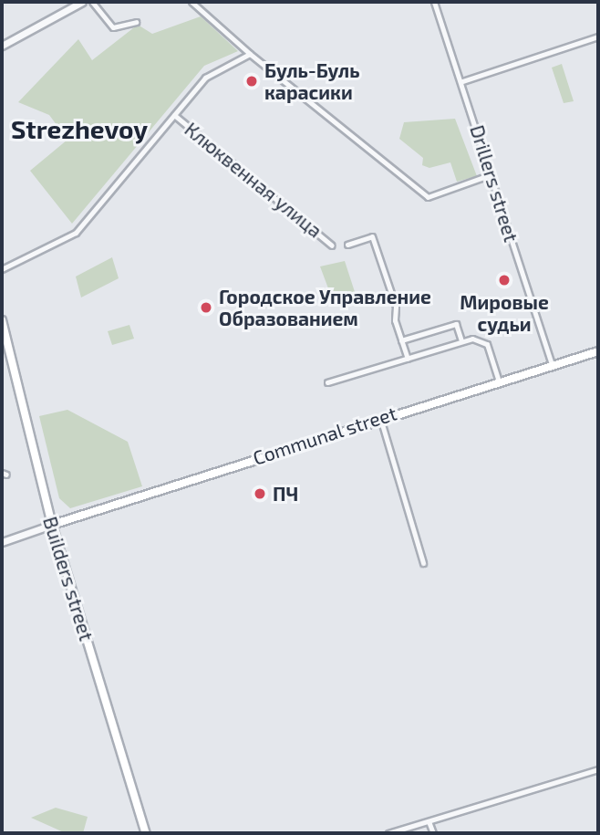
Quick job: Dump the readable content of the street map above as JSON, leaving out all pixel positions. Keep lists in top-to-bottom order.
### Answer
{
  "streets": {
    "main road": ["Communal street", "Builders street"],
    "street": ["Клюквенная улица", "Drillers street"]
  },
  "crossings": [
    ["Drillers street", "Communal street"],
    ["Communal street", "Builders street"]
  ],
  "districts": ["Strezhevoy"],
  "places": [
    "Буль-Буль карасики",
    "Мировые судьи",
    "Городское Управление Образованием",
    "ПЧ"
  ]
}
